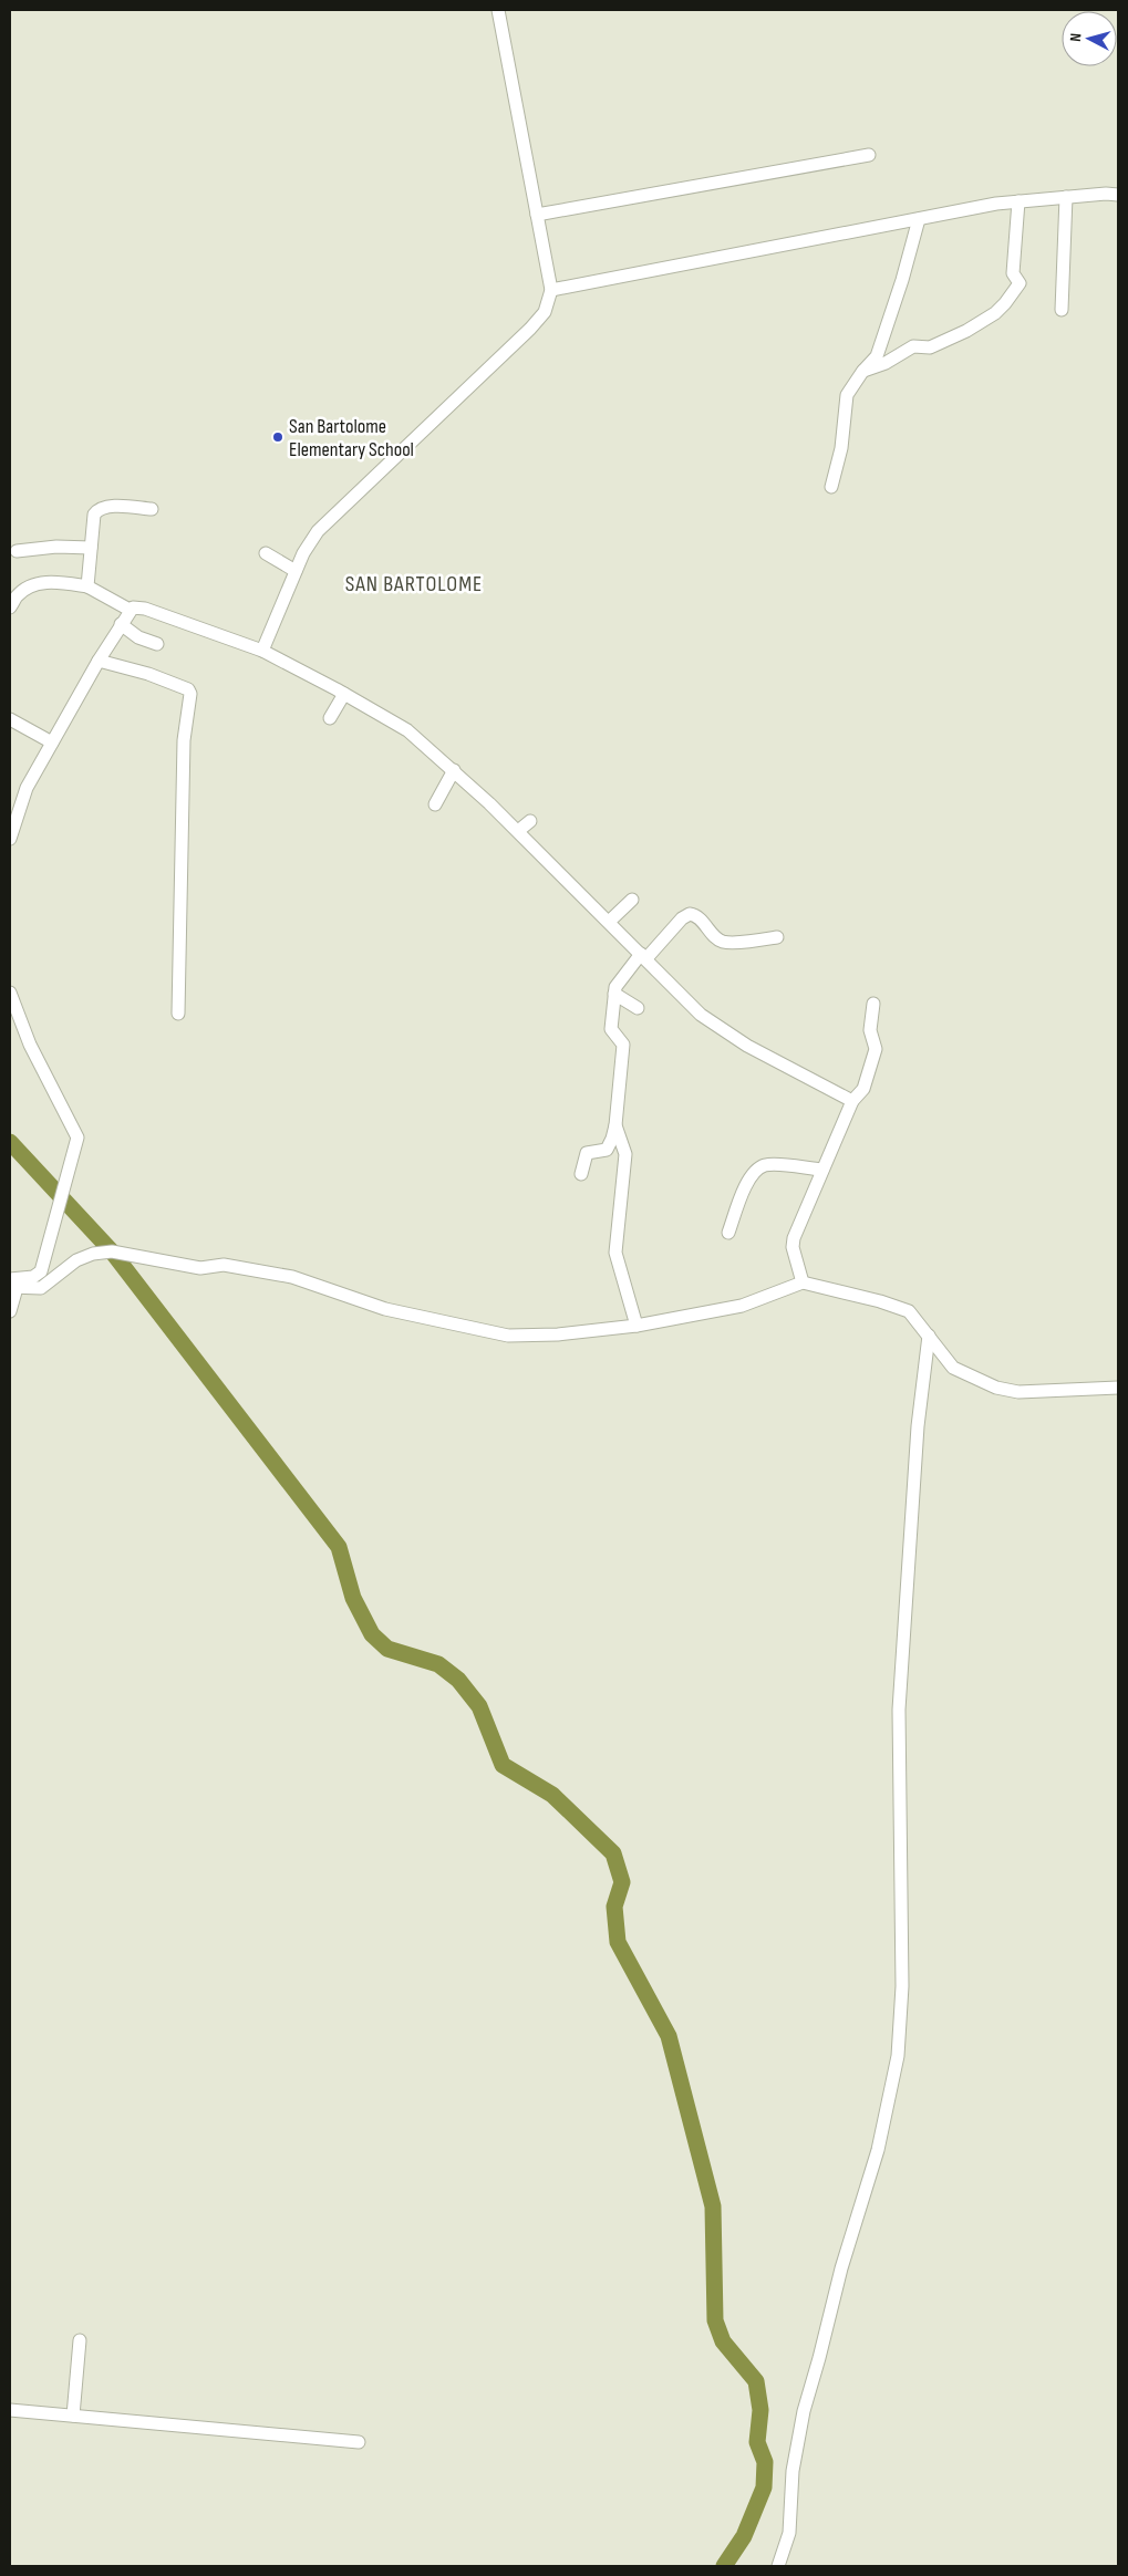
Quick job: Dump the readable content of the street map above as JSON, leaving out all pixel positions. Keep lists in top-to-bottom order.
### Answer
{
  "districts": ["SAN BARTOLOME"],
  "places": ["San Bartolome Elementary School"],
  "north": "left"
}
